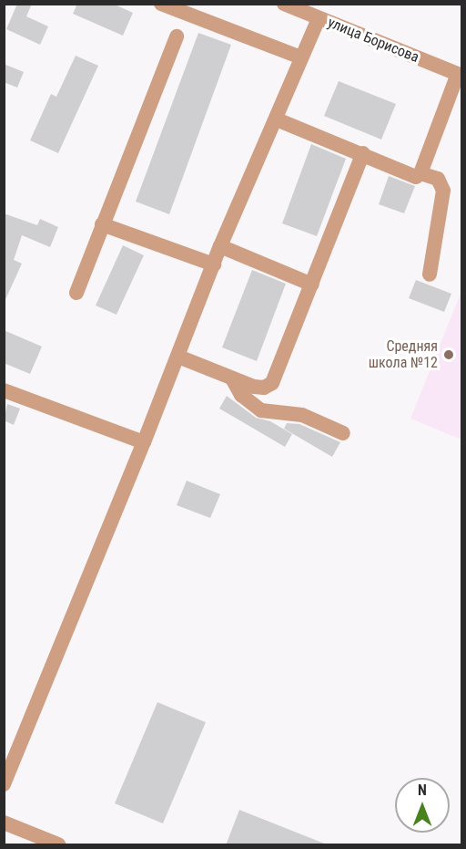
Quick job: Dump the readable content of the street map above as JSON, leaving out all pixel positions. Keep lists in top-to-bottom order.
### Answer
{
  "streets": {
    "street": ["улица Борисова"]
  },
  "places": ["Средняя школа №12"],
  "north": "top"
}
